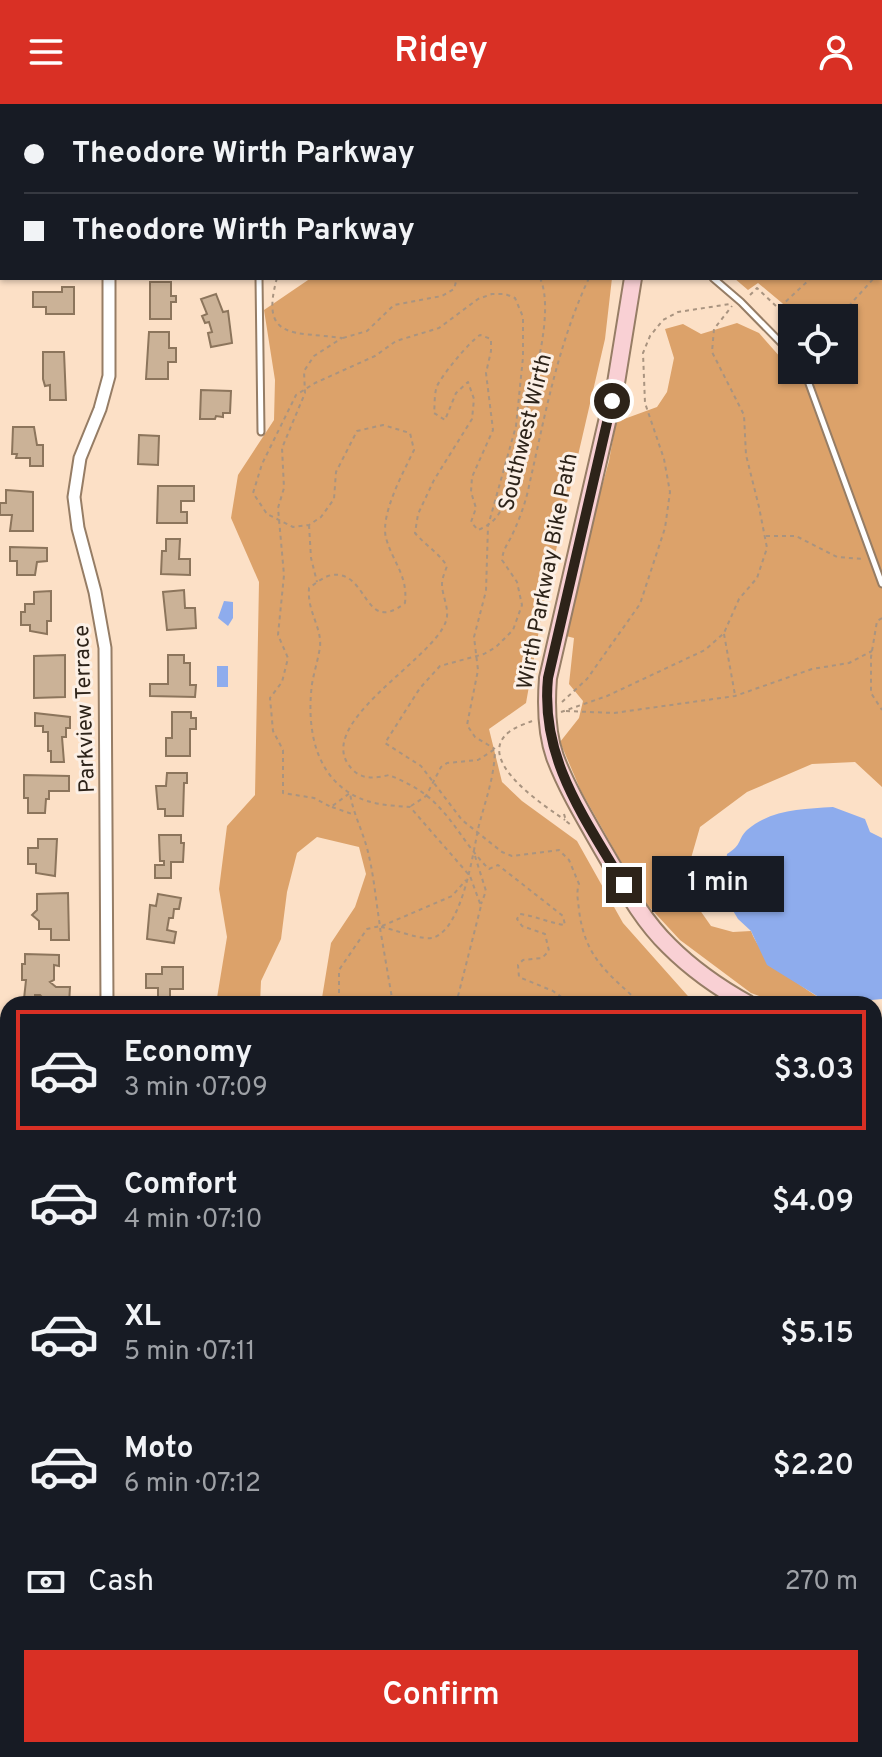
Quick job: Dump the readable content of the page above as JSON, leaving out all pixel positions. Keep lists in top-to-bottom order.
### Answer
{
  "streets": {
    "street": ["Parkview Terrace"],
    "path": ["Southwest Wirth"]
  },
  "page": {
    "header": "Ridey",
    "banner": ["Theodore Wirth Parkway", "Theodore Wirth Parkway"],
    "bubble": "1 min",
    "list": [
      {
        "name": "Economy",
        "note": "3 min · 07:09",
        "value": "$3.03"
      },
      {
        "name": "Comfort",
        "note": "4 min · 07:10",
        "value": "$4.09"
      },
      {
        "name": "XL",
        "note": "5 min · 07:11",
        "value": "$5.15"
      },
      {
        "name": "Moto",
        "note": "6 min · 07:12",
        "value": "$2.20"
      }
    ],
    "pay": ["Cash", "270 m"],
    "buttons": "Confirm"
  }
}
